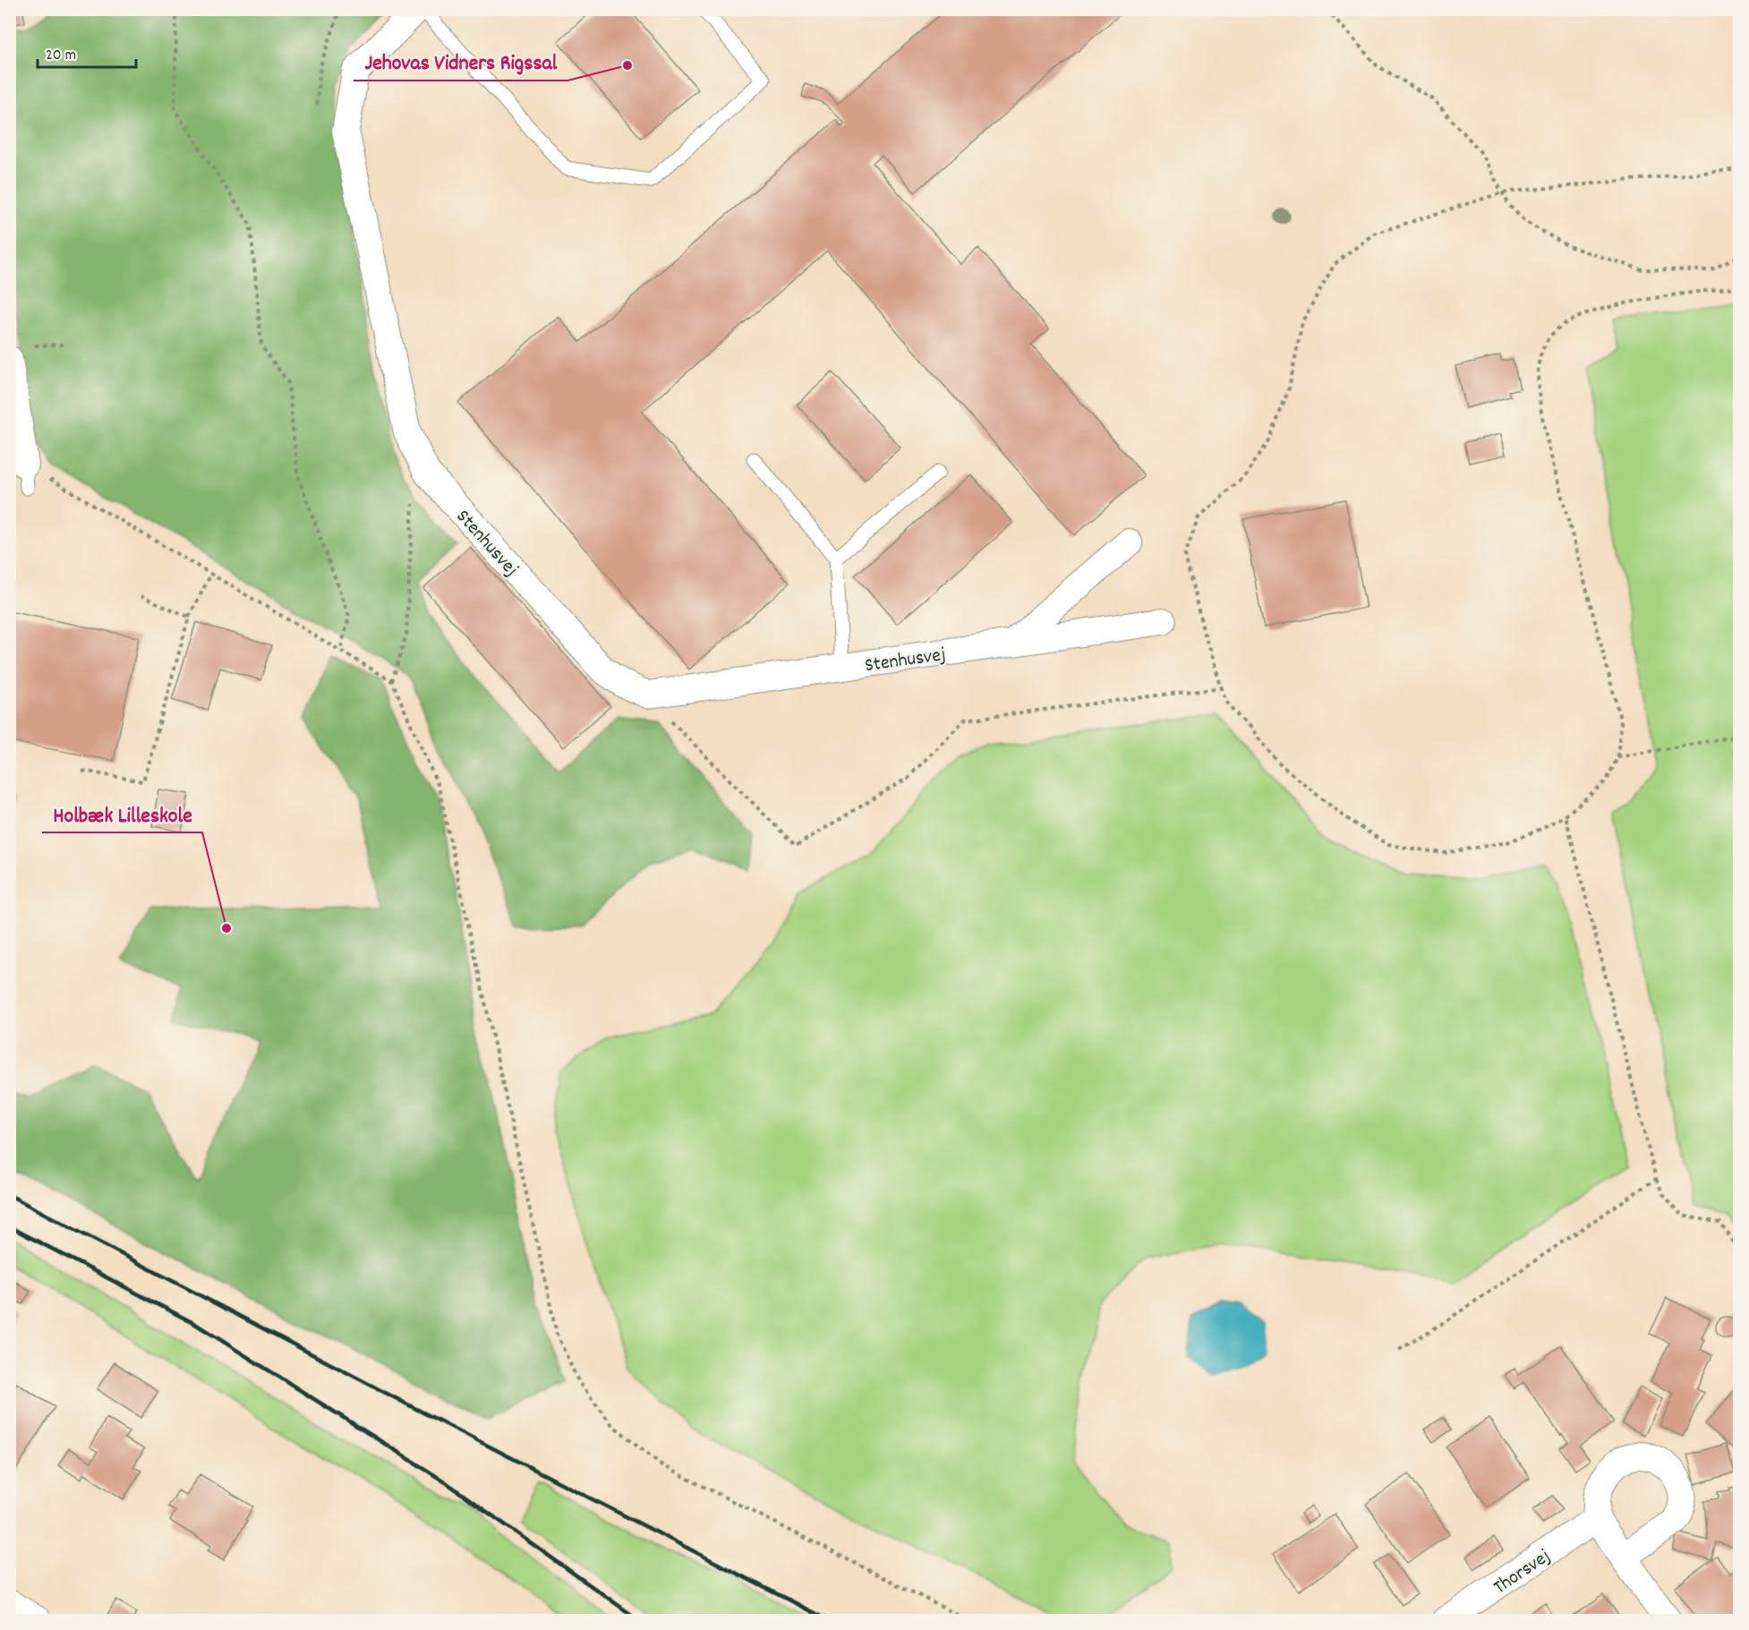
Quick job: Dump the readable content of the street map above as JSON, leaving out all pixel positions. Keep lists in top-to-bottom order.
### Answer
{
  "streets": {
    "street": ["Stenhusvej", "Thorsvej"]
  },
  "places": ["Jehovas Vidners Rigssal", "Holbæk Lilleskole"],
  "scale_bar": "20 m"
}
